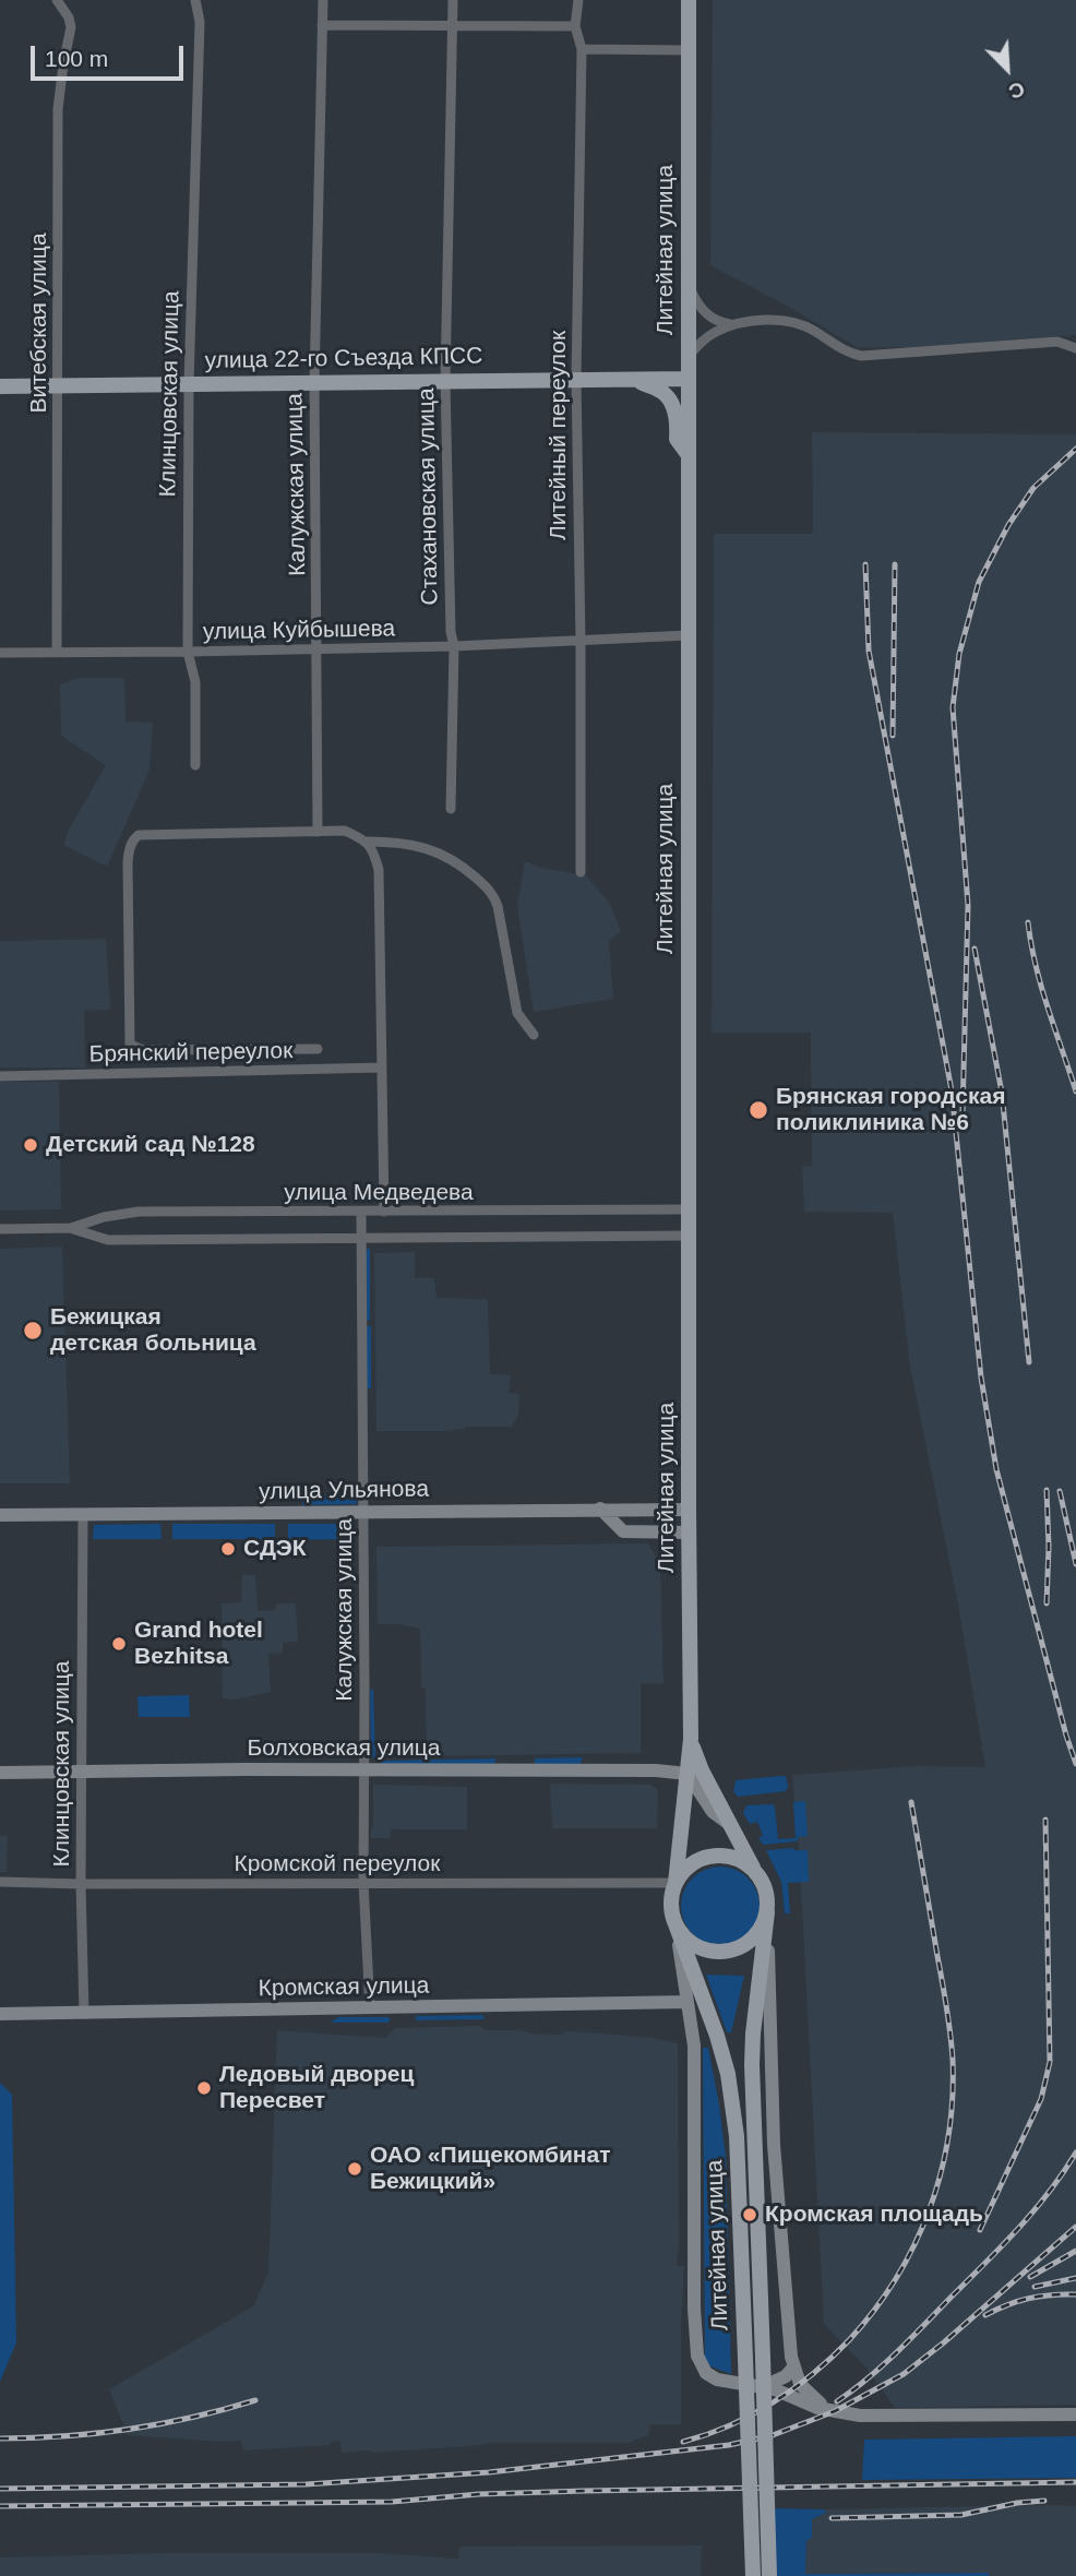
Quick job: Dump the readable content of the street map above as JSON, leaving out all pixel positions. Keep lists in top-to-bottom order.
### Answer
{
  "streets": {
    "main road": [
      "Литейная улица",
      "улица 22-го Съезда КПСС",
      "улица Ульянова",
      "Болховская улица",
      "Кромская улица"
    ],
    "street": [
      "Витебская улица",
      "Клинцовская улица",
      "Литейный переулок",
      "Калужская улица",
      "Стахановская улица",
      "улица Куйбышева",
      "Брянский переулок",
      "улица Медведева",
      "Кромской переулок"
    ]
  },
  "crossings": [
    ["Литейная улица", "улица 22-го Съезда КПСС"],
    ["Литейная улица", "улица Куйбышева"],
    ["Литейная улица", "улица Медведева"],
    ["Литейная улица", "улица Ульянова"],
    ["Литейная улица", "Болховская улица"],
    ["Литейная улица", "Кромской переулок"],
    ["Витебская улица", "улица 22-го Съезда КПСС"],
    ["Витебская улица", "улица Куйбышева"],
    ["улица 22-го Съезда КПСС", "Клинцовская улица"],
    ["улица 22-го Съезда КПСС", "Литейный переулок"],
    ["улица 22-го Съезда КПСС", "Калужская улица"],
    ["улица 22-го Съезда КПСС", "Стахановская улица"],
    ["Клинцовская улица", "улица Куйбышева"],
    ["Клинцовская улица", "улица Ульянова"],
    ["Клинцовская улица", "Болховская улица"],
    ["Клинцовская улица", "Кромской переулок"],
    ["Клинцовская улица", "Кромская улица"],
    ["Литейный переулок", "улица Куйбышева"],
    ["Калужская улица", "улица Куйбышева"],
    ["Калужская улица", "улица Медведева"],
    ["Калужская улица", "улица Ульянова"],
    ["Калужская улица", "Болховская улица"],
    ["Калужская улица", "Кромской переулок"],
    ["Калужская улица", "Кромская улица"],
    ["Стахановская улица", "улица Куйбышева"]
  ],
  "places": [
    "Брянская городская поликлиника №6",
    "Детский сад №128",
    "Бежицкая детская больница",
    "СДЭК",
    "Grand hotel Bezhitsa",
    "Ледовый дворец Пересвет",
    "ОАО «Пищекомбинат Бежицкий»",
    "Кромская площадь"
  ],
  "scale_bar": "100 m",
  "north": "bottom right"
}
